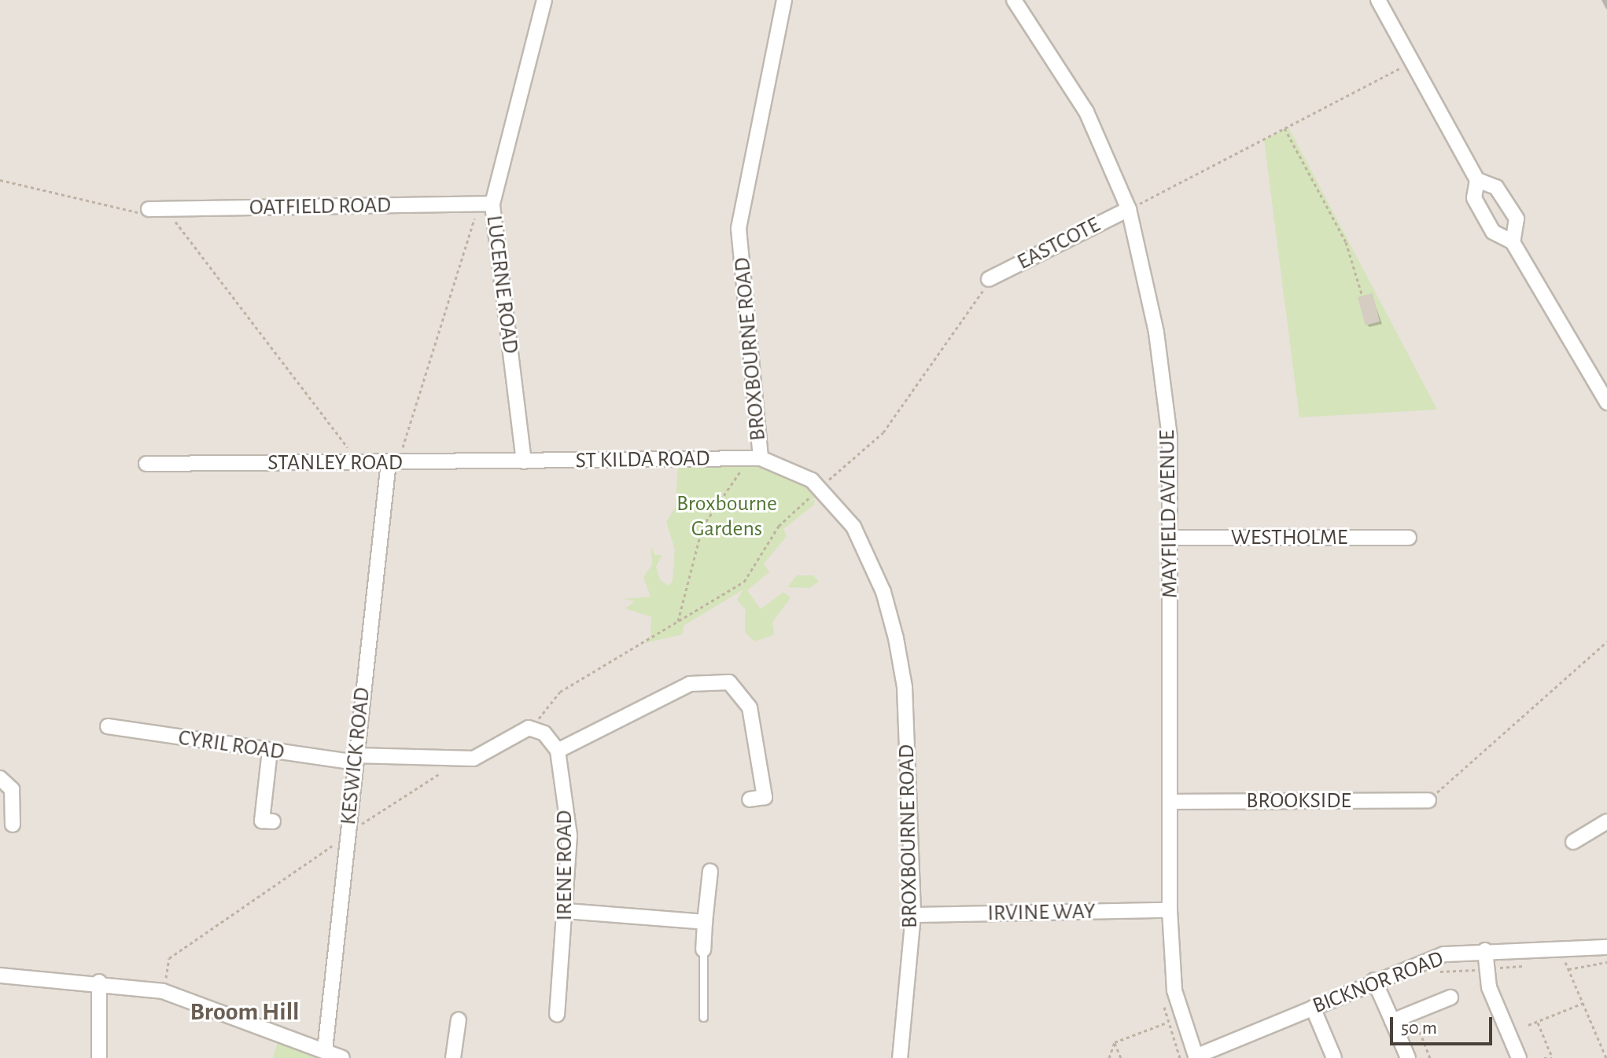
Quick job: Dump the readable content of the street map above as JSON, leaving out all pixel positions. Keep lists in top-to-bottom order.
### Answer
{
  "streets": {
    "street": [
      "OATFIELD ROAD",
      "EASTCOTE",
      "LUCERNE ROAD",
      "BROXBOURNE ROAD",
      "ST KILDA ROAD",
      "STANLEY ROAD",
      "MAYFIELD AVENUE",
      "WESTHOLME",
      "CYRIL ROAD",
      "KESWICK ROAD",
      "BROOKSIDE",
      "IRENE ROAD",
      "IRVINE WAY",
      "BICKNOR ROAD"
    ]
  },
  "crossings": [
    ["OATFIELD ROAD", "LUCERNE ROAD"],
    ["EASTCOTE", "MAYFIELD AVENUE"],
    ["LUCERNE ROAD", "ST KILDA ROAD"],
    ["LUCERNE ROAD", "STANLEY ROAD"],
    ["BROXBOURNE ROAD", "ST KILDA ROAD"],
    ["BROXBOURNE ROAD", "IRVINE WAY"],
    ["ST KILDA ROAD", "STANLEY ROAD"],
    ["STANLEY ROAD", "KESWICK ROAD"],
    ["MAYFIELD AVENUE", "WESTHOLME"],
    ["MAYFIELD AVENUE", "BROOKSIDE"],
    ["MAYFIELD AVENUE", "IRVINE WAY"],
    ["MAYFIELD AVENUE", "BICKNOR ROAD"],
    ["CYRIL ROAD", "KESWICK ROAD"]
  ],
  "districts": ["Broom Hill"],
  "parks": ["Broxbourne Gardens"],
  "scale_bar": "50 m"
}
